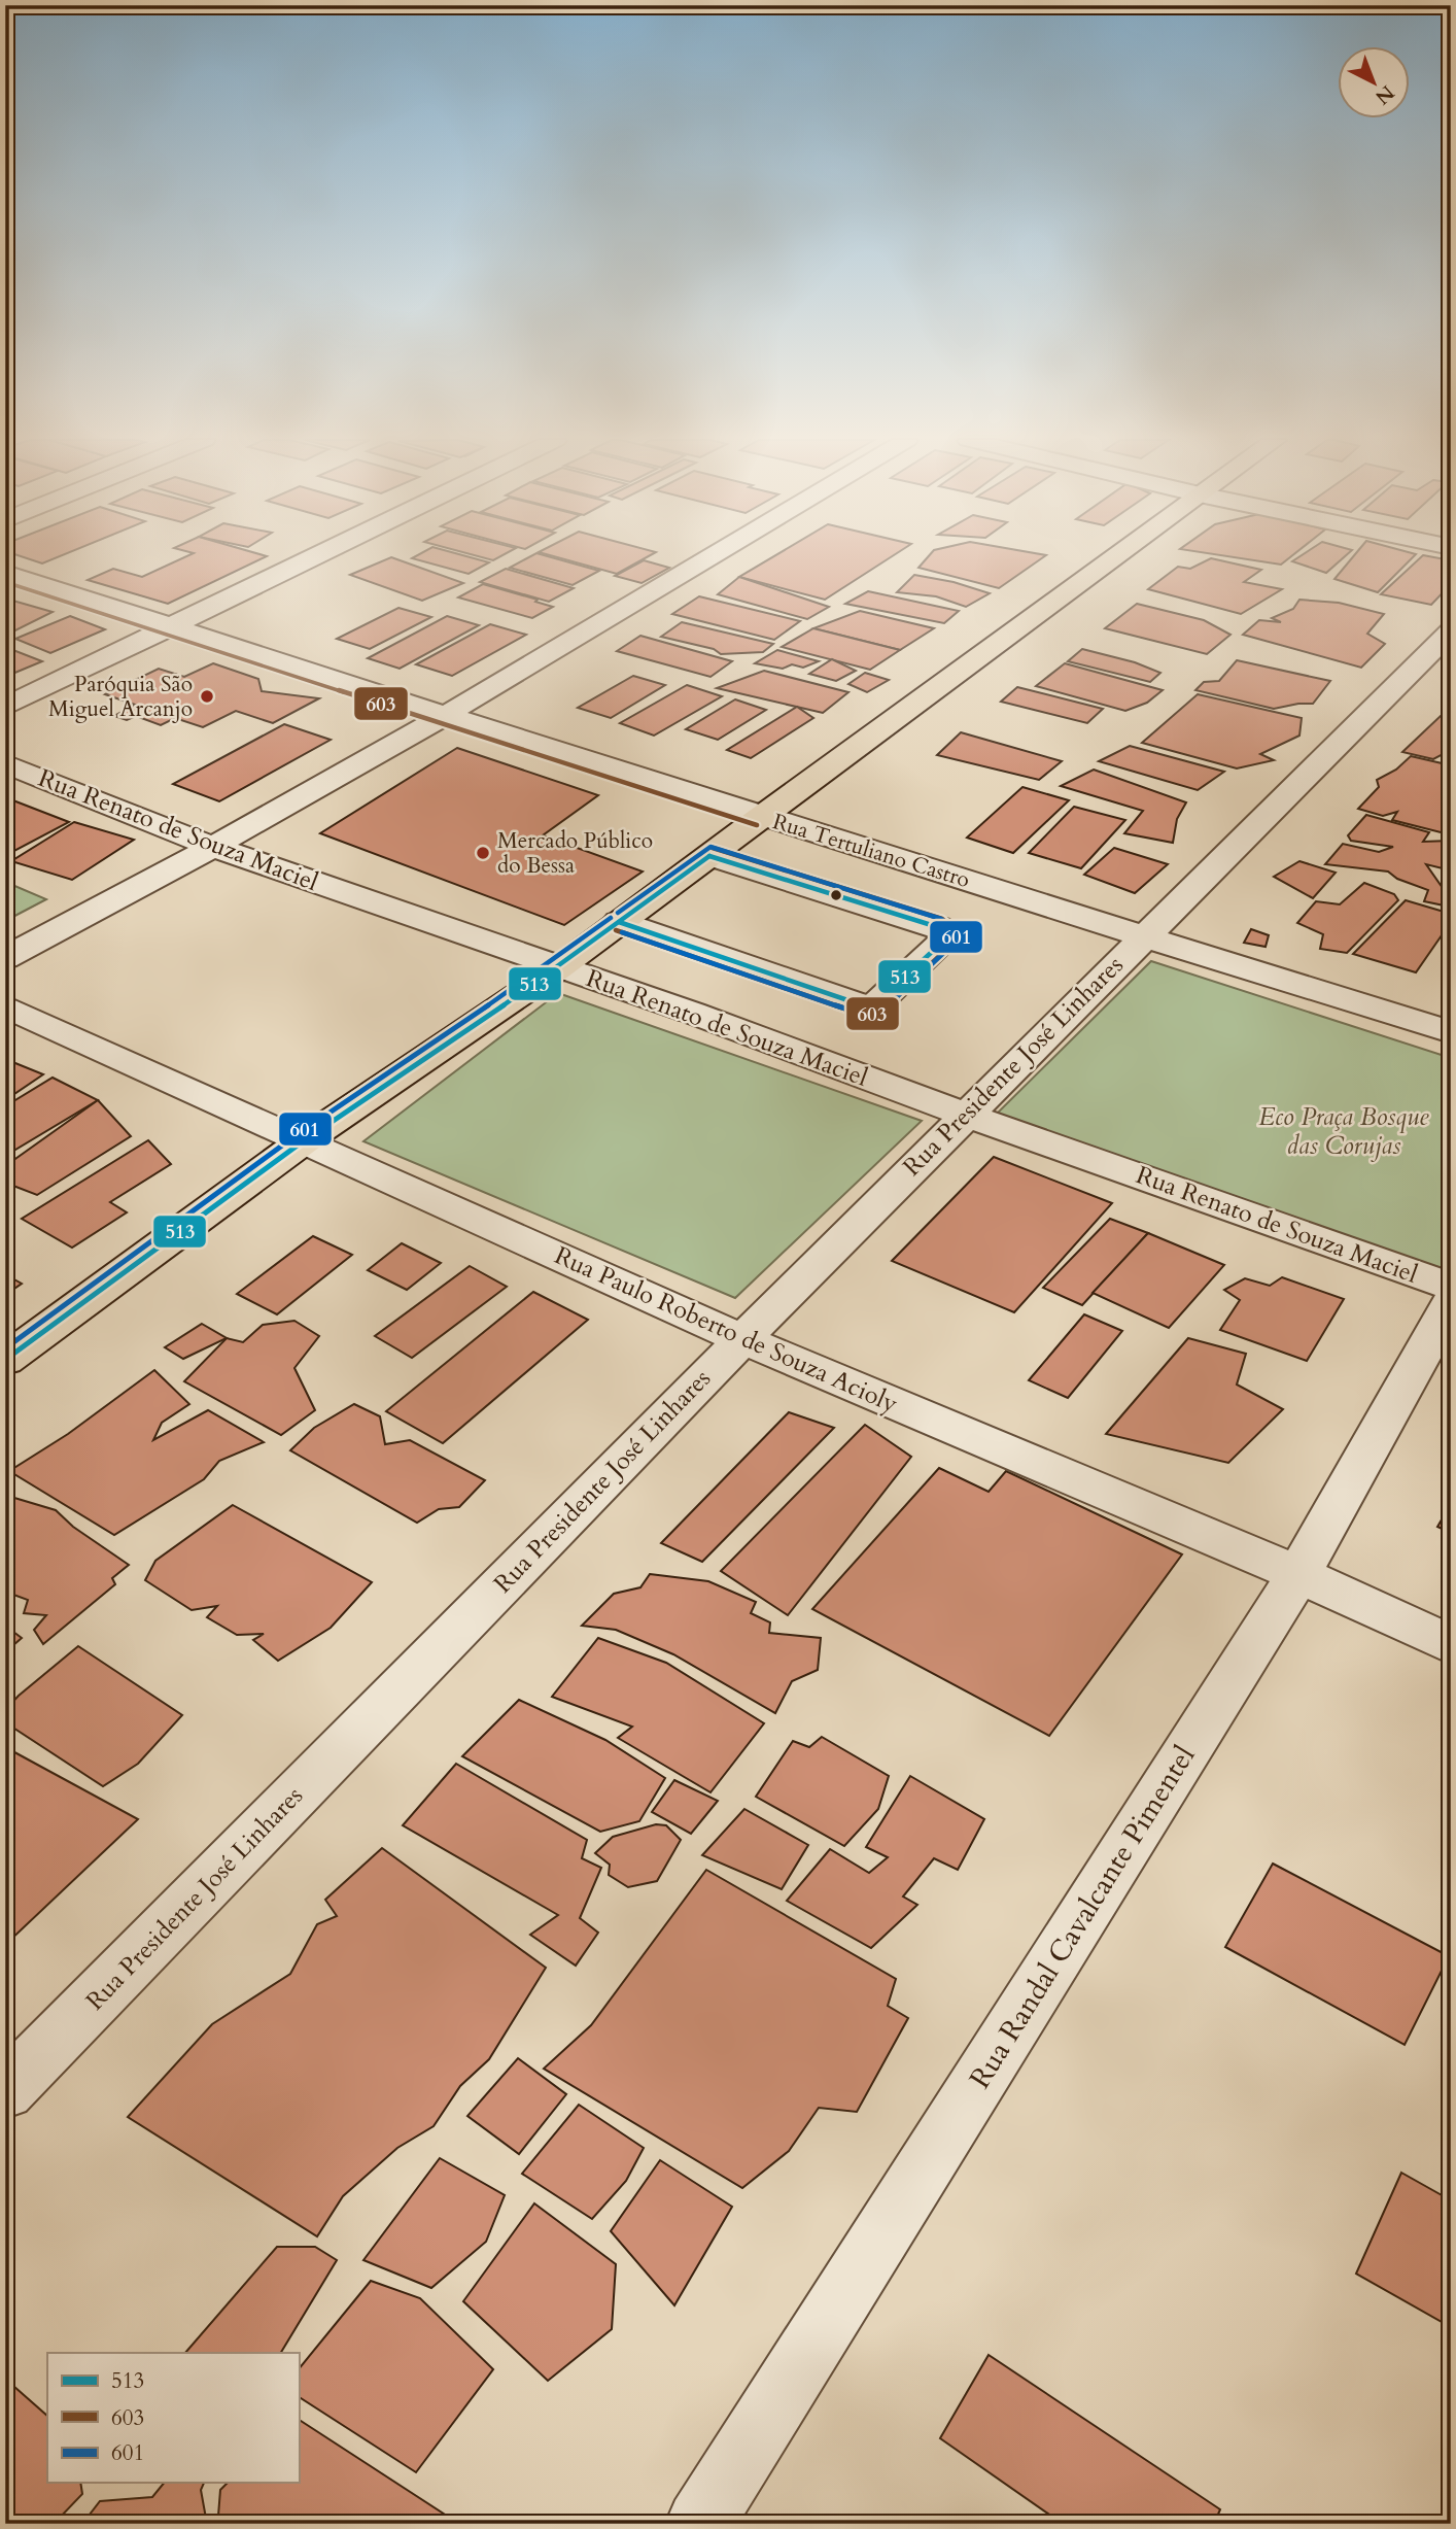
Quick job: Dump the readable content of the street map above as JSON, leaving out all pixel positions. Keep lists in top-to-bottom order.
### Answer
{
  "streets": {
    "street": [
      "Rua Renato de Souza Maciel",
      "Rua Tertuliano Castro",
      "Rua Presidente José Linhares",
      "Rua Paulo Roberto de Souza Acioly",
      "Rua Randal Cavalcante Pimentel"
    ]
  },
  "crossings": [
    ["Rua Renato de Souza Maciel", "Rua Presidente José Linhares"],
    ["Rua Tertuliano Castro", "Rua Presidente José Linhares"],
    ["Rua Presidente José Linhares", "Rua Paulo Roberto de Souza Acioly"],
    ["Rua Paulo Roberto de Souza Acioly", "Rua Randal Cavalcante Pimentel"]
  ],
  "parks": ["Eco Praça Bosque das Corujas"],
  "places": ["Paróquia São Miguel Arcanjo", "Mercado Público do Bessa"],
  "lines": ["transit line 603", "transit line 601", "transit line 513"],
  "legend": ["513", "603", "601"],
  "north": "bottom right"
}
